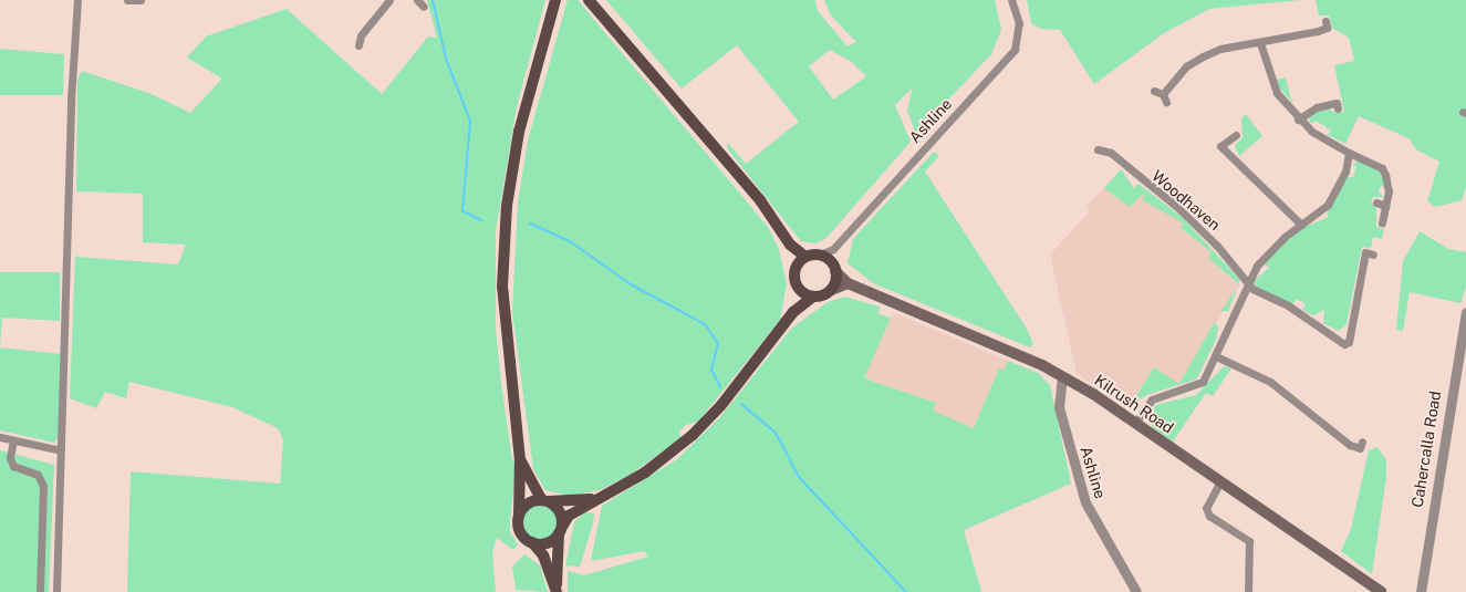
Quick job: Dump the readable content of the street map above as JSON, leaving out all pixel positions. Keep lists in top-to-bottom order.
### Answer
{
  "streets": {
    "main road": ["Kilrush Road"],
    "street": ["Ashline", "Woodhaven", "Cahercalla Road"]
  },
  "crossings": [
    ["Ashline", "Kilrush Road"]
  ]
}
